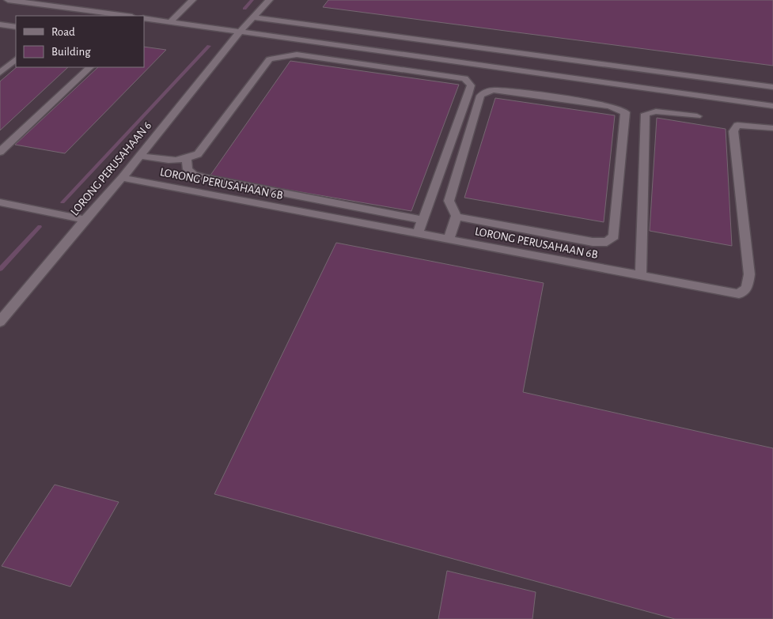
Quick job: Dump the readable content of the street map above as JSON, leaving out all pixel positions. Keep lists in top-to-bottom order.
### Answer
{
  "streets": {
    "street": ["LORONG PERUSAHAAN 6", "LORONG PERUSAHAAN 6B"]
  },
  "crossings": [
    ["LORONG PERUSAHAAN 6", "LORONG PERUSAHAAN 6B"]
  ],
  "legend": ["Road", "Building"]
}
